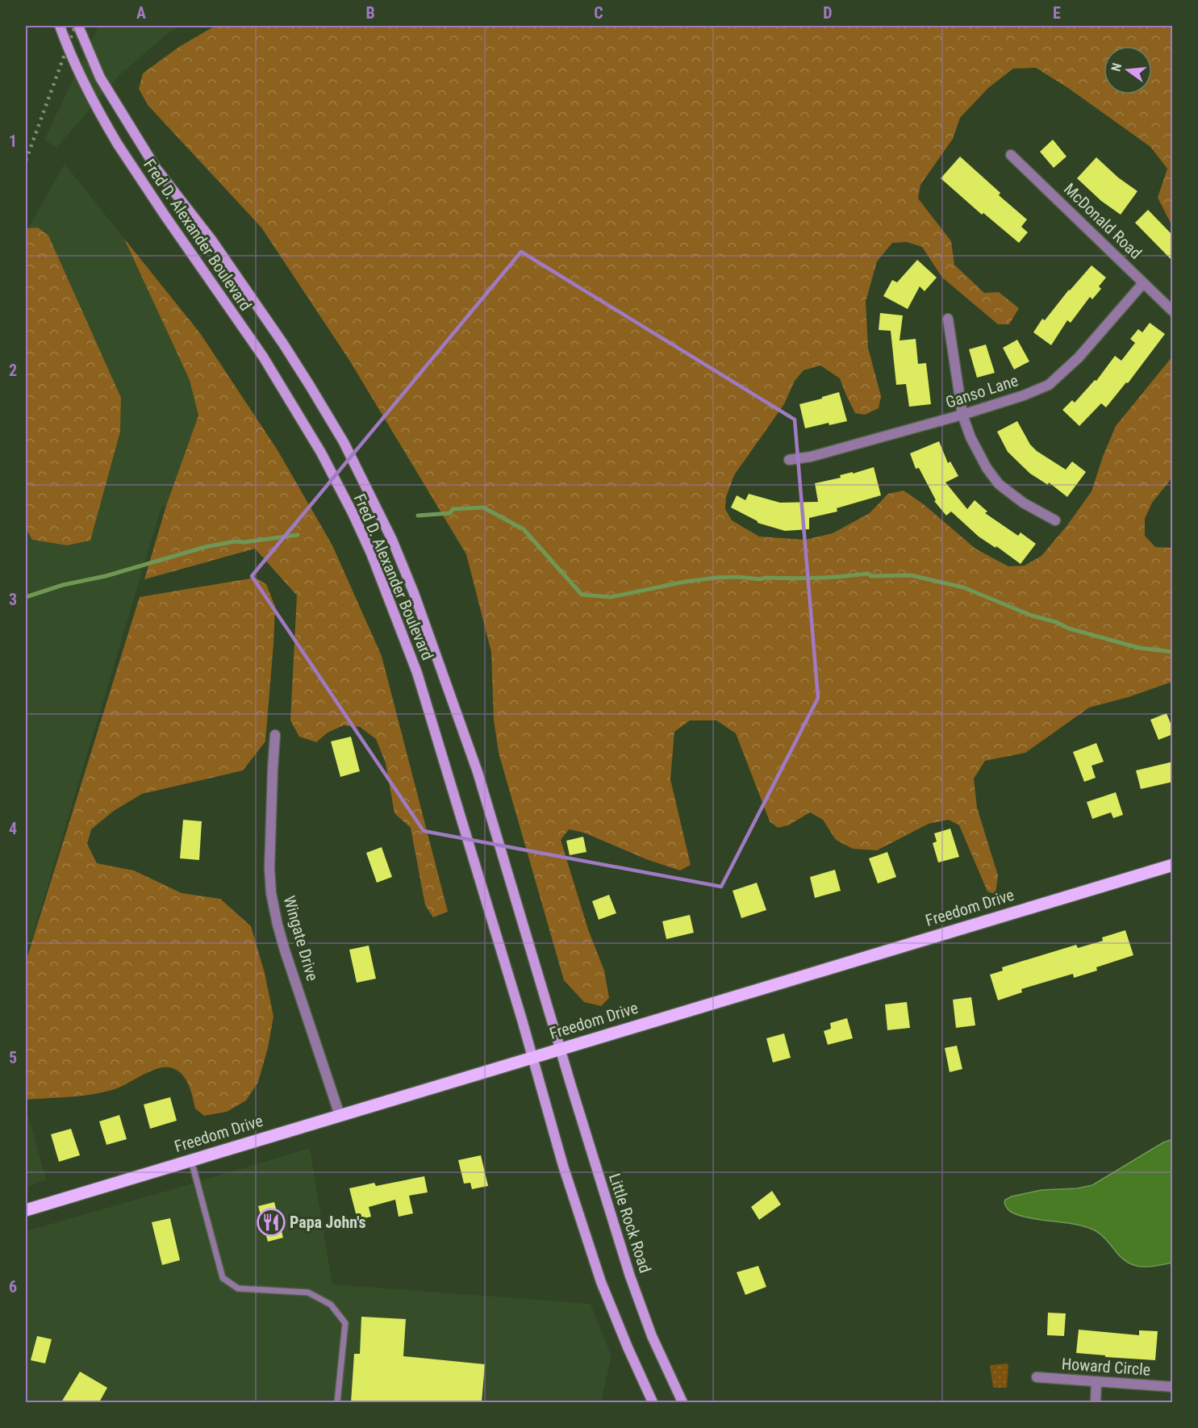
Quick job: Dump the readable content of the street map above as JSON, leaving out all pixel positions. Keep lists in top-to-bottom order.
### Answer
{
  "streets": {
    "main road": ["Fred D. Alexander Boulevard", "Freedom Drive", "Little Rock Road"],
    "street": [
      "McDonald Road",
      "Ganso Lane",
      "Wingate Drive",
      "Howard Circle"
    ]
  },
  "crossings": [
    ["McDonald Road", "Ganso Lane"],
    ["Fred D. Alexander Boulevard", "Freedom Drive"],
    ["Fred D. Alexander Boulevard", "Little Rock Road"],
    ["Freedom Drive", "Wingate Drive"],
    ["Freedom Drive", "Little Rock Road"]
  ],
  "places": {
    "restaurant": ["Papa John's"]
  },
  "north": "left",
  "grid": {
    "columns": [
      "A",
      "B",
      "C",
      "D",
      "E"
    ],
    "rows": [
      "1",
      "2",
      "3",
      "4",
      "5",
      "6"
    ]
  }
}
